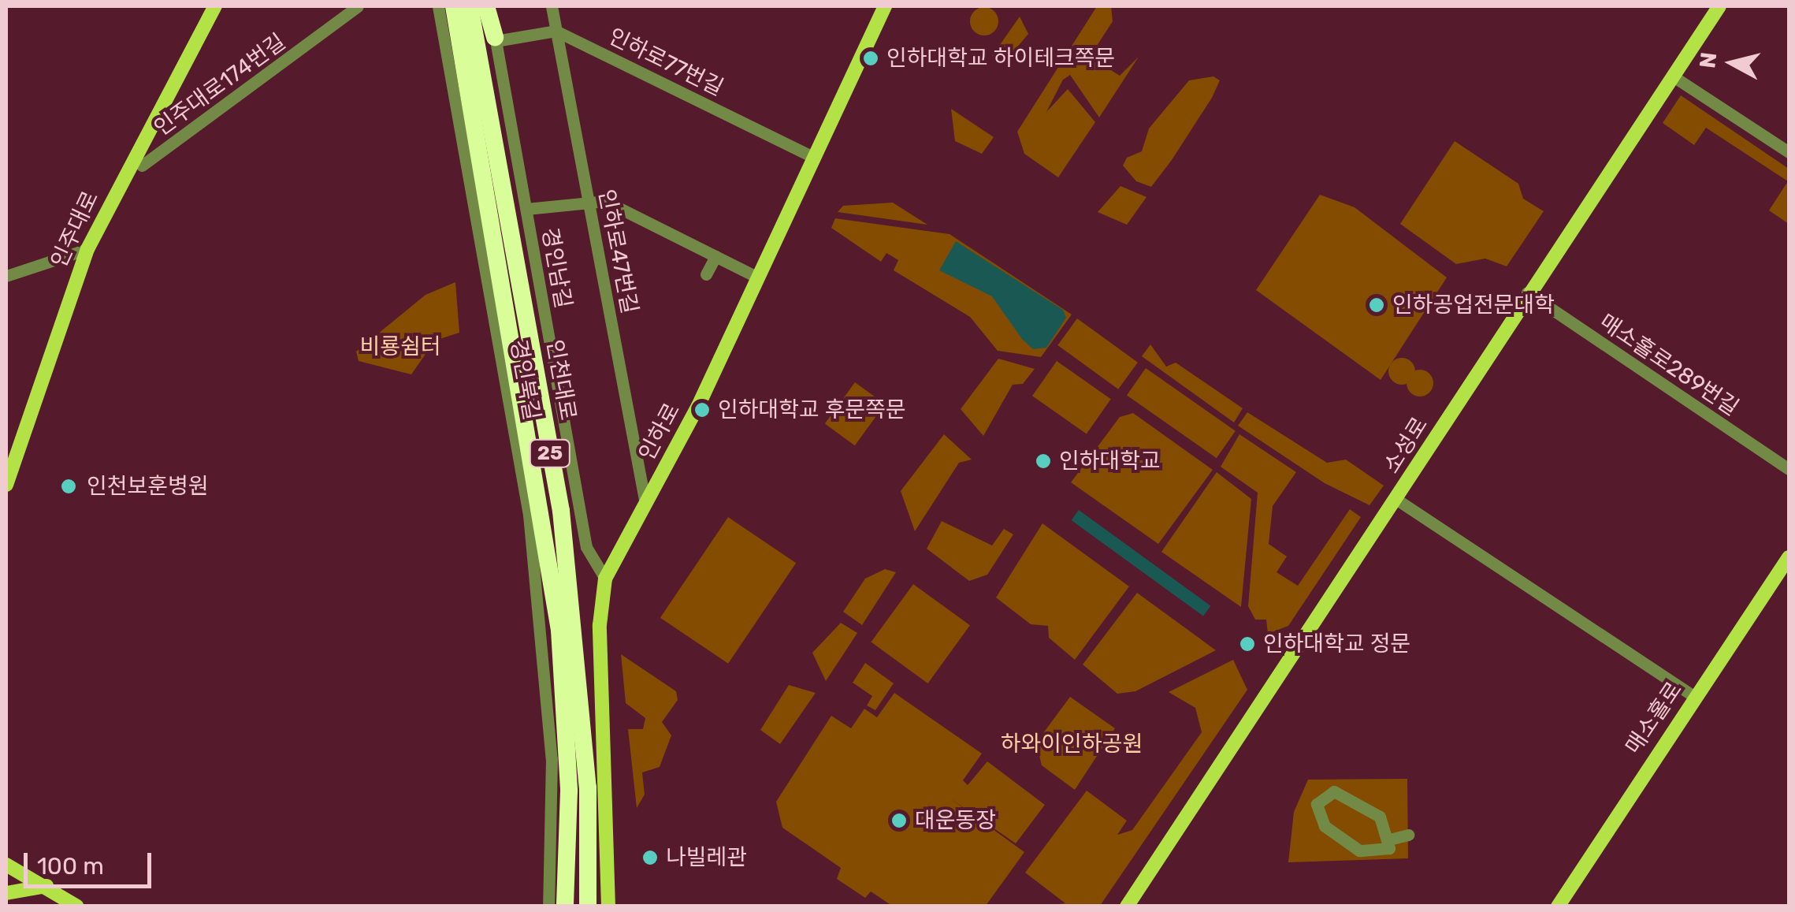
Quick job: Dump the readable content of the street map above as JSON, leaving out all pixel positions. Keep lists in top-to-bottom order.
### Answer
{
  "streets": {
    "highway": ["인천대로", "25"],
    "main road": [
      "인주대로",
      "인하로",
      "소성로",
      "매소홀로"
    ],
    "street": [
      "인하로77번길",
      "인주대로174번길",
      "인하로47번길",
      "경인남길",
      "매소홀로289번길",
      "경인북길"
    ]
  },
  "crossings": [
    ["인하로77번길", "인하로47번길"],
    ["인하로77번길", "인하로"],
    ["인주대로174번길", "인주대로"],
    ["인하로47번길", "인하로"],
    ["경인남길", "인하로"],
    ["매소홀로289번길", "소성로"]
  ],
  "parks": ["비룡쉼터", "하와이인하공원"],
  "places": [
    "인하대학교 하이테크쪽문",
    "인하공업전문대학",
    "인하대학교 후문쪽문",
    "인하대학교",
    "인천보훈병원",
    "인하대학교 정문",
    "대운동장",
    "나빌레관"
  ],
  "scale_bar": "100 m",
  "north": "left"
}
